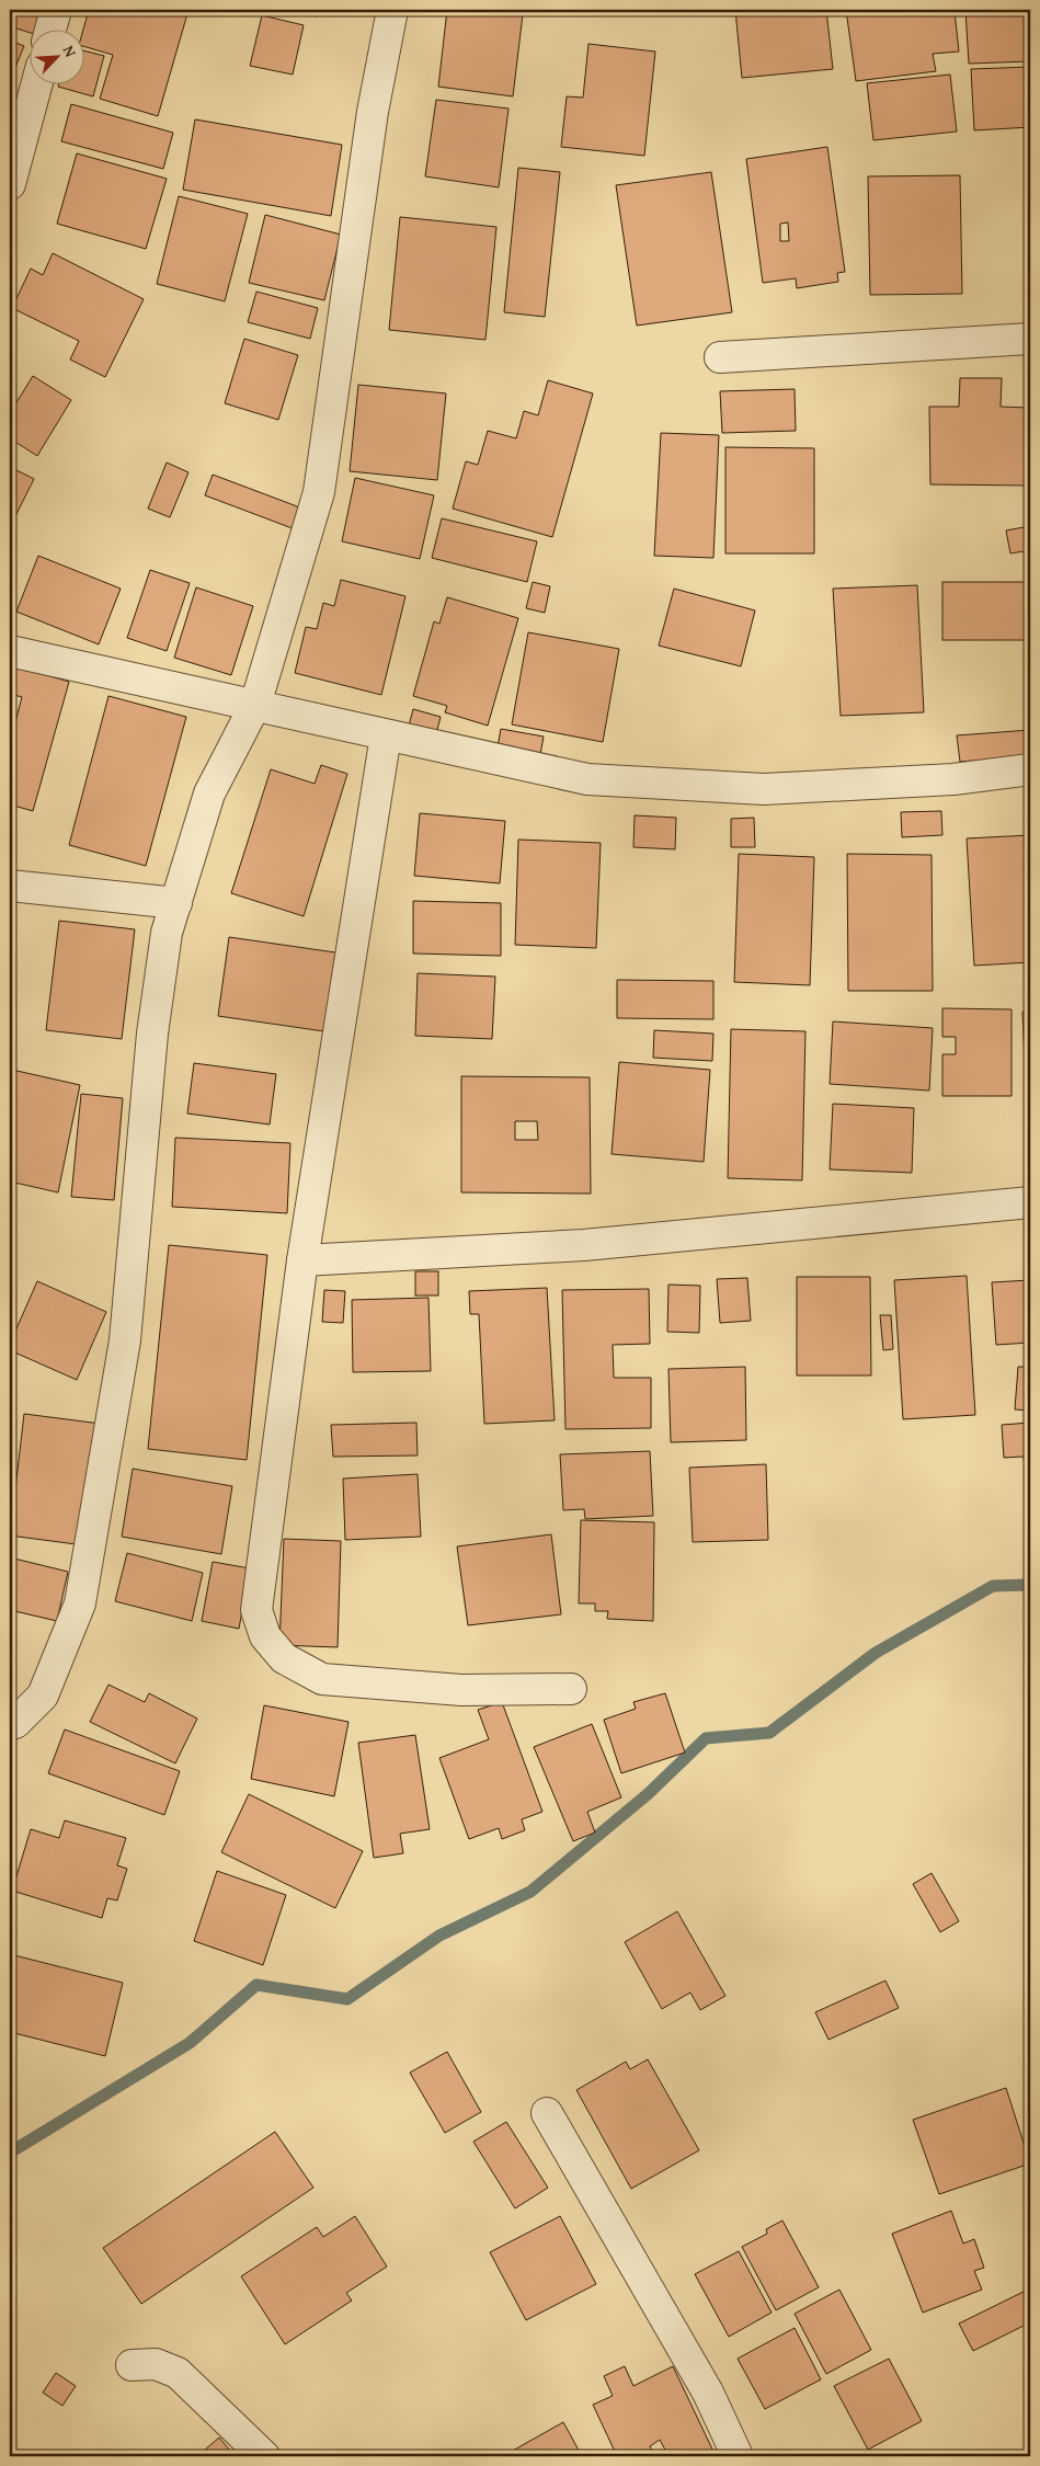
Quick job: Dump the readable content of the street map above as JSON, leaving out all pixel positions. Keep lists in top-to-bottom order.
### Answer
{
  "north": "top right"
}
